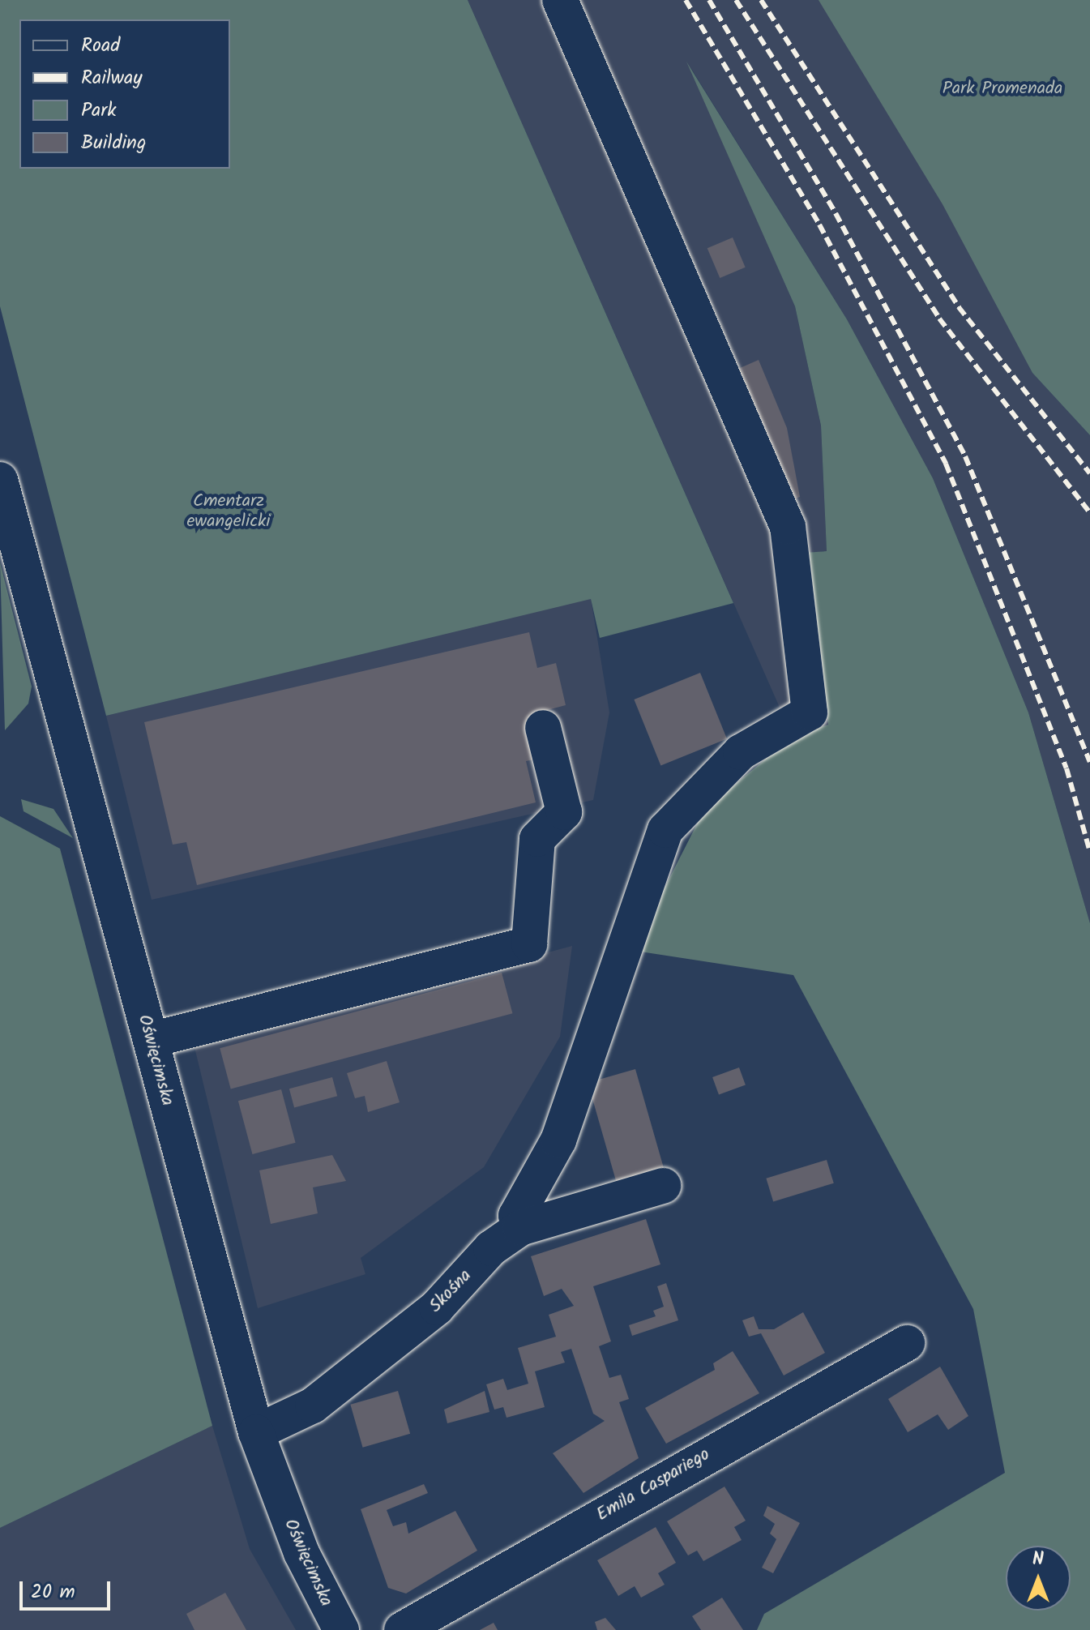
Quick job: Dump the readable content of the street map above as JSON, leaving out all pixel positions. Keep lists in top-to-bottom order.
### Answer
{
  "streets": {
    "main road": ["Oświęcimska", "Skośna", "Emila Caspariego"]
  },
  "crossings": [
    ["Oświęcimska", "Skośna"]
  ],
  "parks": ["Park Promenada", "Cmentarz ewangelicki"],
  "legend": [
    "Road",
    "Railway",
    "Park",
    "Building"
  ],
  "scale_bar": "20 m",
  "north": "top"
}
